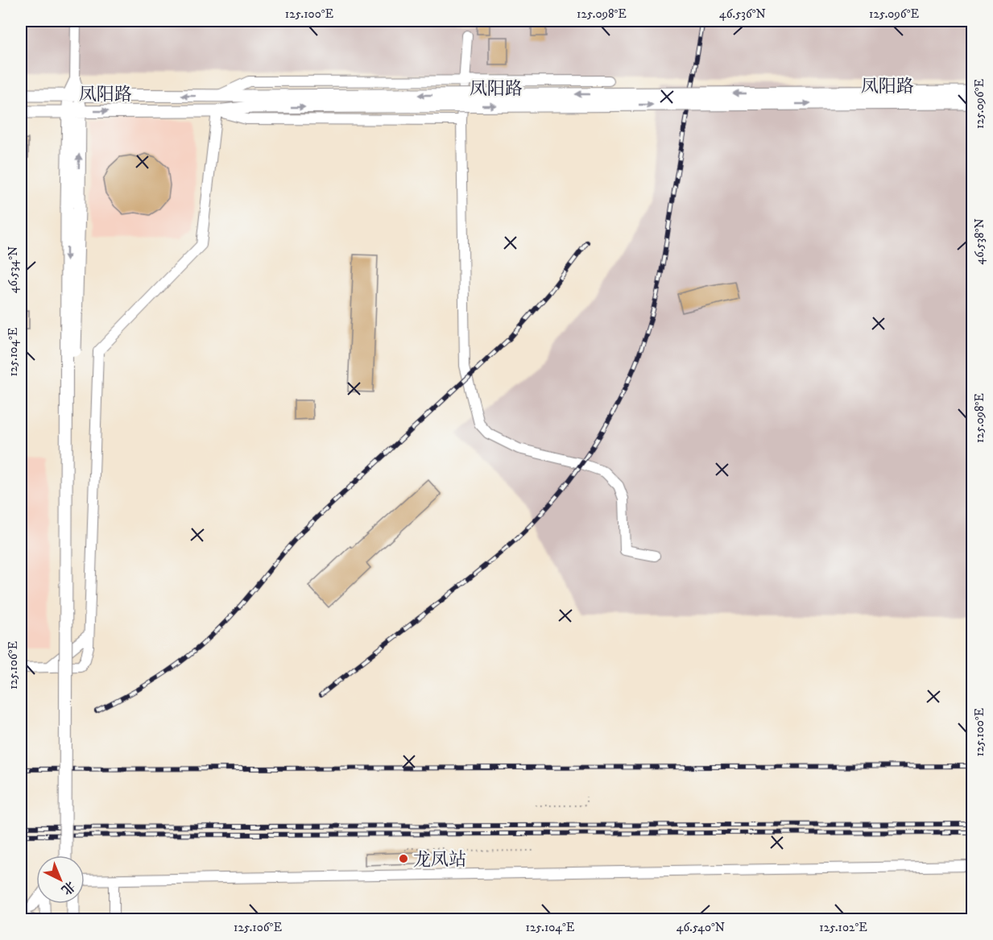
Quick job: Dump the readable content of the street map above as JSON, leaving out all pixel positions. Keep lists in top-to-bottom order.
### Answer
{
  "streets": {
    "main road": ["凤阳路"]
  },
  "places": ["龙凤站"],
  "north": "bottom right",
  "coordinates": [
    "125.100°E",
    "125.098°E",
    "46.536°N",
    "125.096°E",
    "46.538°N",
    "46.534°N",
    "125.104°E",
    "125.106°E",
    "46.540°N",
    "125.102°E"
  ]
}
